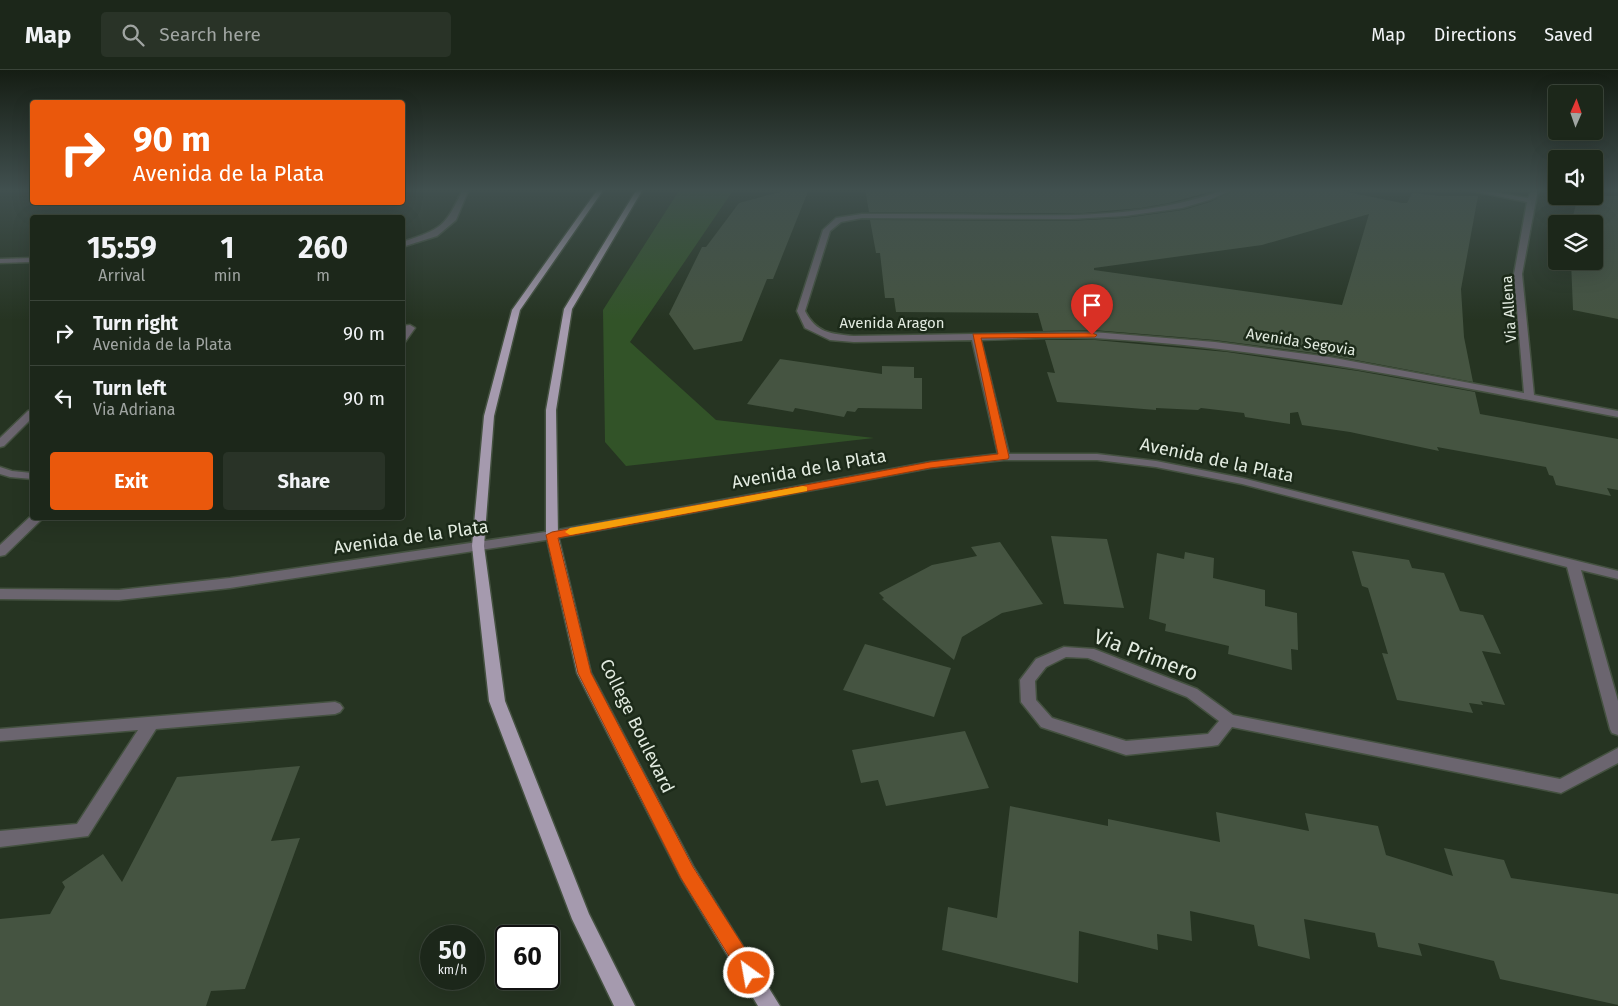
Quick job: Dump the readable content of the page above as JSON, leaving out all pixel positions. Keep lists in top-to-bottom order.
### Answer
{
  "streets": {
    "main road": ["College Boulevard"],
    "street": [
      "Via Allena",
      "Avenida Aragon",
      "Avenida Segovia",
      "Avenida de la Plata",
      "Via Primero"
    ]
  },
  "crossings": [
    ["Via Allena", "Avenida Segovia"],
    ["Avenida Aragon", "Avenida Segovia"],
    ["Avenida de la Plata", "College Boulevard"]
  ],
  "north": "top",
  "page": {
    "header": "Map",
    "search": "Search here",
    "nav": ["Map", "Directions", "Saved"],
    "turn": ["90 m", "Avenida de la Plata"],
    "eta": [
      "15:59",
      "Arrival",
      "1",
      "min",
      "260",
      "m"
    ],
    "list": [
      {
        "name": "Turn right",
        "note": "Avenida de la Plata",
        "value": "90 m"
      },
      {
        "name": "Turn left",
        "note": "Via Adriana",
        "value": "90 m"
      }
    ],
    "buttons": ["Exit", "Share"],
    "speed": "50 km/h",
    "limit": "60"
  }
}
